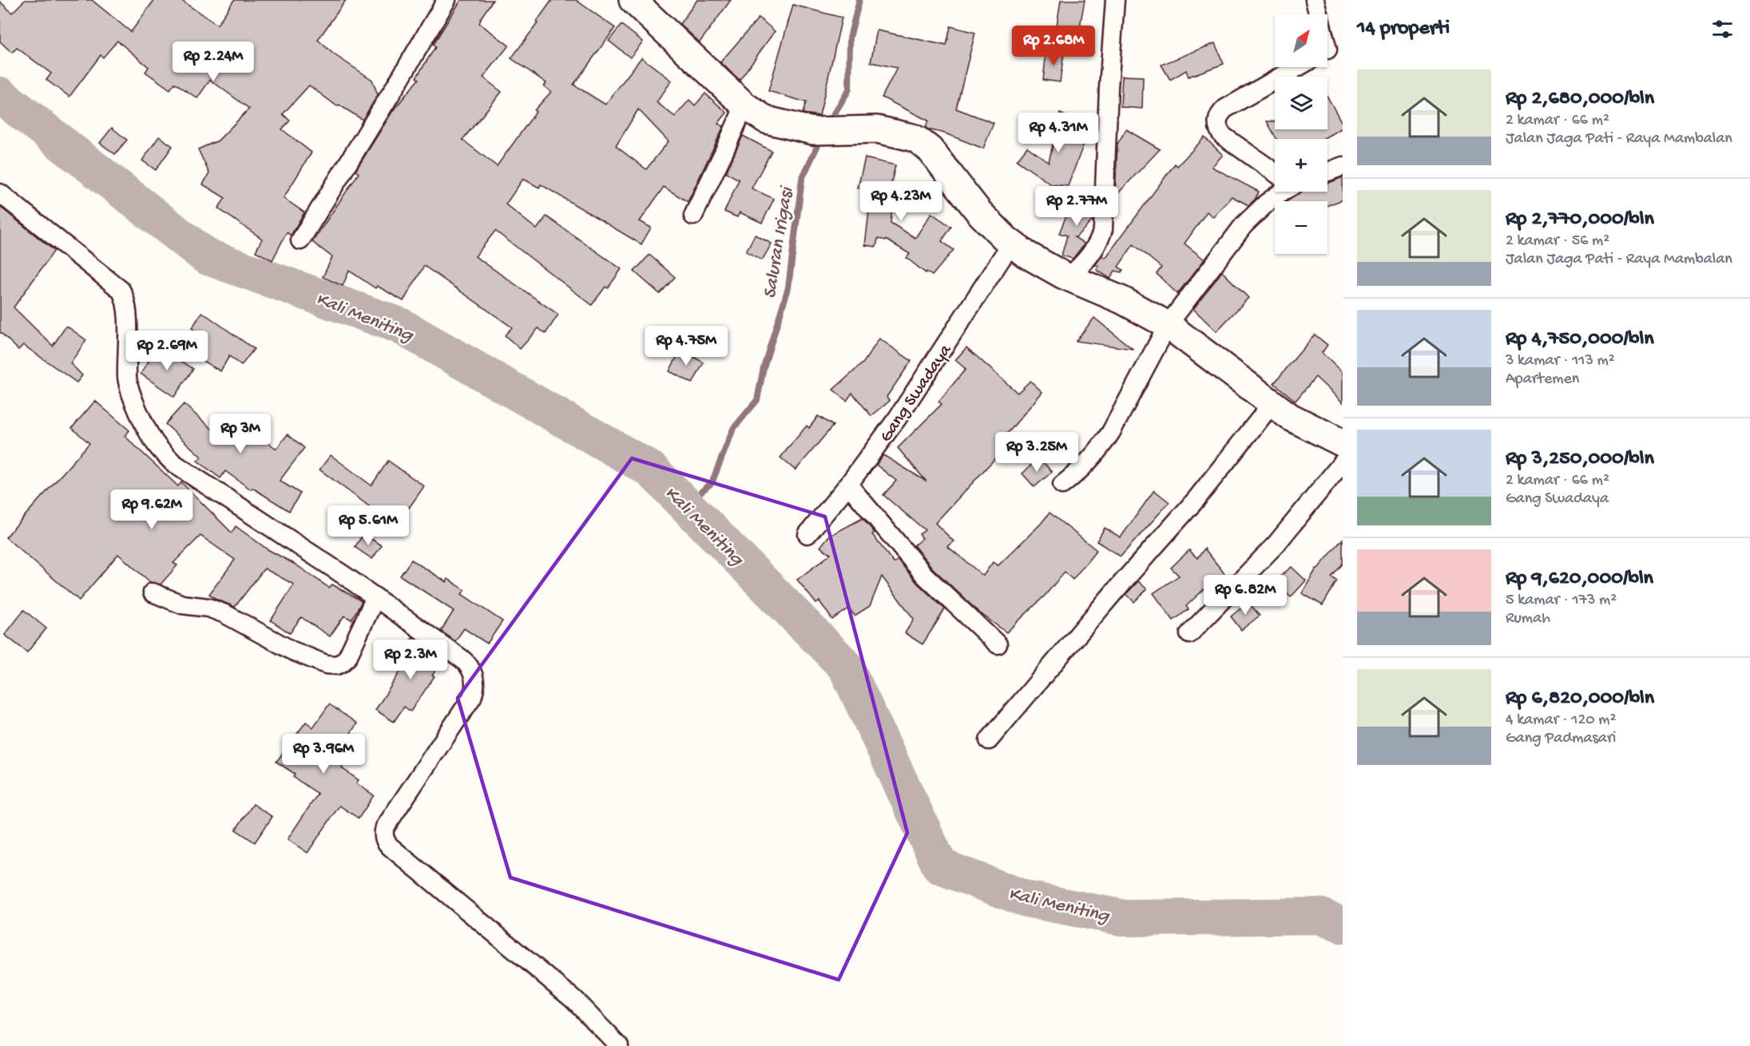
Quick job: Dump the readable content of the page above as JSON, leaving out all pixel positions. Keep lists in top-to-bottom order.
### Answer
{
  "streets": {
    "street": ["Gang Swadaya"]
  },
  "water": ["Saluran Irigasi", "Kali Meniting"],
  "north": "top right",
  "page": {
    "heading": "14 properti",
    "map_buttons": ["+", "−"],
    "price": [
      "Rp 2.68M",
      "Rp 2.24M",
      "Rp 4.31M",
      "Rp 4.23M",
      "Rp 2.77M",
      "Rp 4.75M",
      "Rp 2.69M",
      "Rp 3M",
      "Rp 3.25M",
      "Rp 9.62M",
      "Rp 5.61M",
      "Rp 6.82M",
      "Rp 2.3M",
      "Rp 3.96M"
    ],
    "list": [
      {
        "name": "Rp 2,680,000/bln",
        "note": "2 kamar · 66 m² · Jalan Jaga Pati - Raya Mambalan"
      },
      {
        "name": "Rp 2,770,000/bln",
        "note": "2 kamar · 56 m² · Jalan Jaga Pati - Raya Mambalan"
      },
      {
        "name": "Rp 4,750,000/bln",
        "note": "3 kamar · 113 m² · Apartemen"
      },
      {
        "name": "Rp 3,250,000/bln",
        "note": "2 kamar · 66 m² · Gang Swadaya"
      },
      {
        "name": "Rp 9,620,000/bln",
        "note": "5 kamar · 173 m² · Rumah"
      },
      {
        "name": "Rp 6,820,000/bln",
        "note": "4 kamar · 120 m² · Gang Padmasari"
      }
    ]
  }
}
